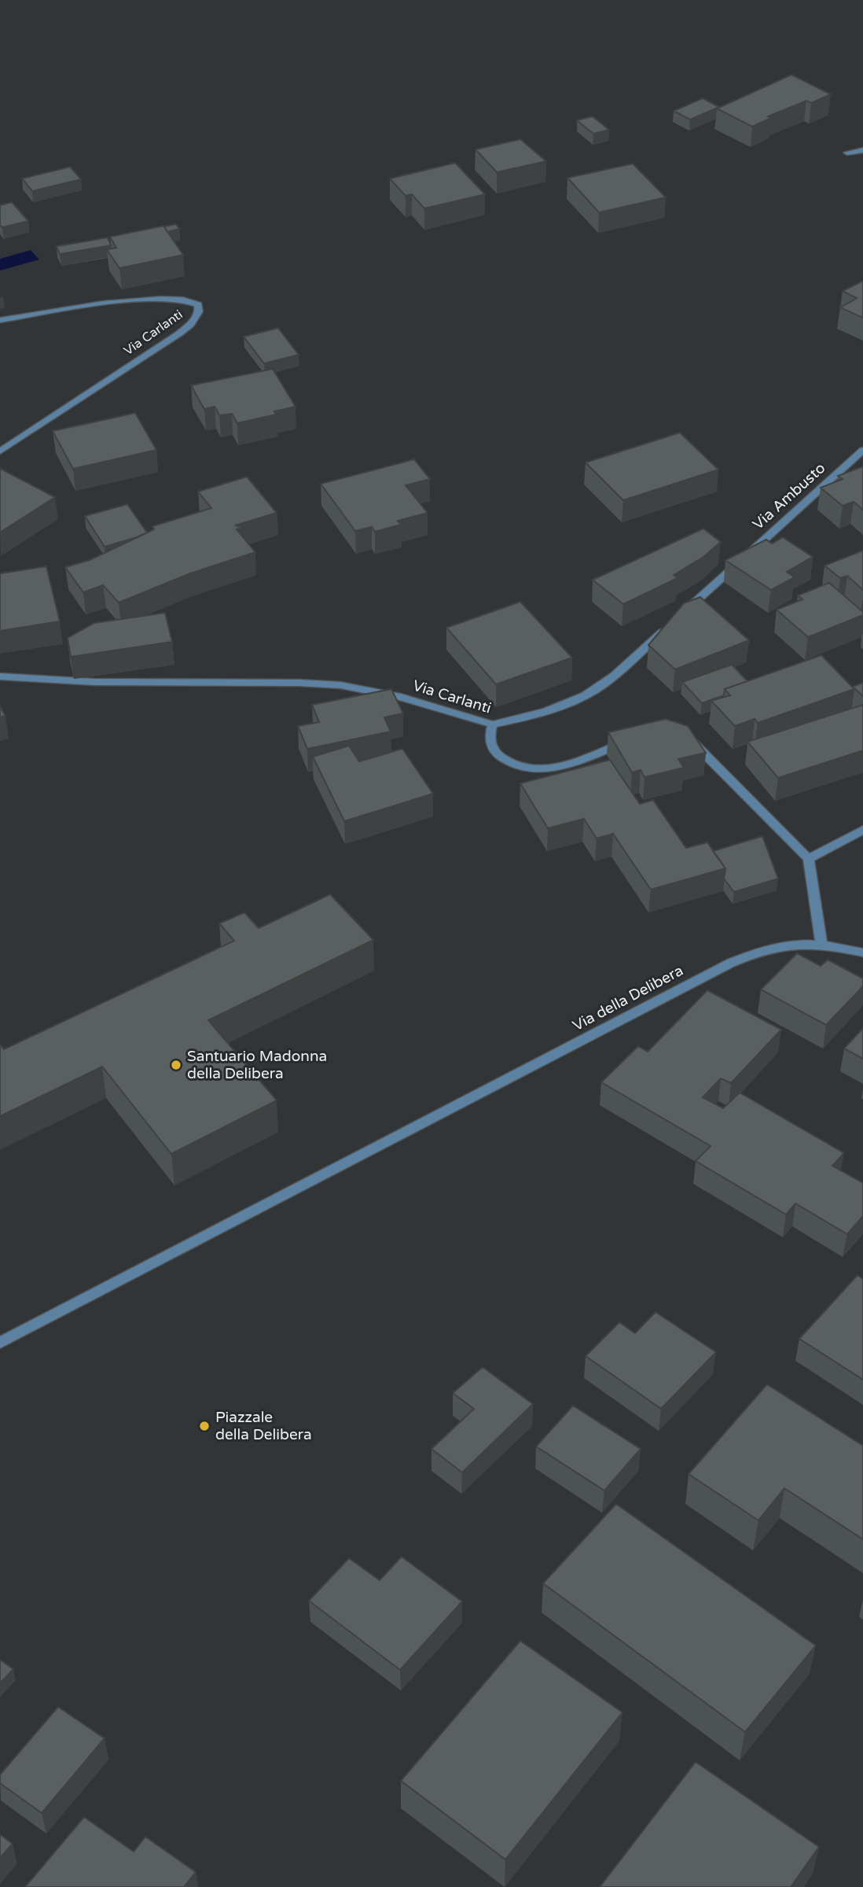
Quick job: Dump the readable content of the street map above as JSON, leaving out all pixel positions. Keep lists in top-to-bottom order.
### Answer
{
  "streets": {
    "street": ["Via Carlanti", "Via Ambusto", "Via della Delibera"]
  },
  "places": ["Santuario Madonna della Delibera", "Piazzale della Delibera"]
}
